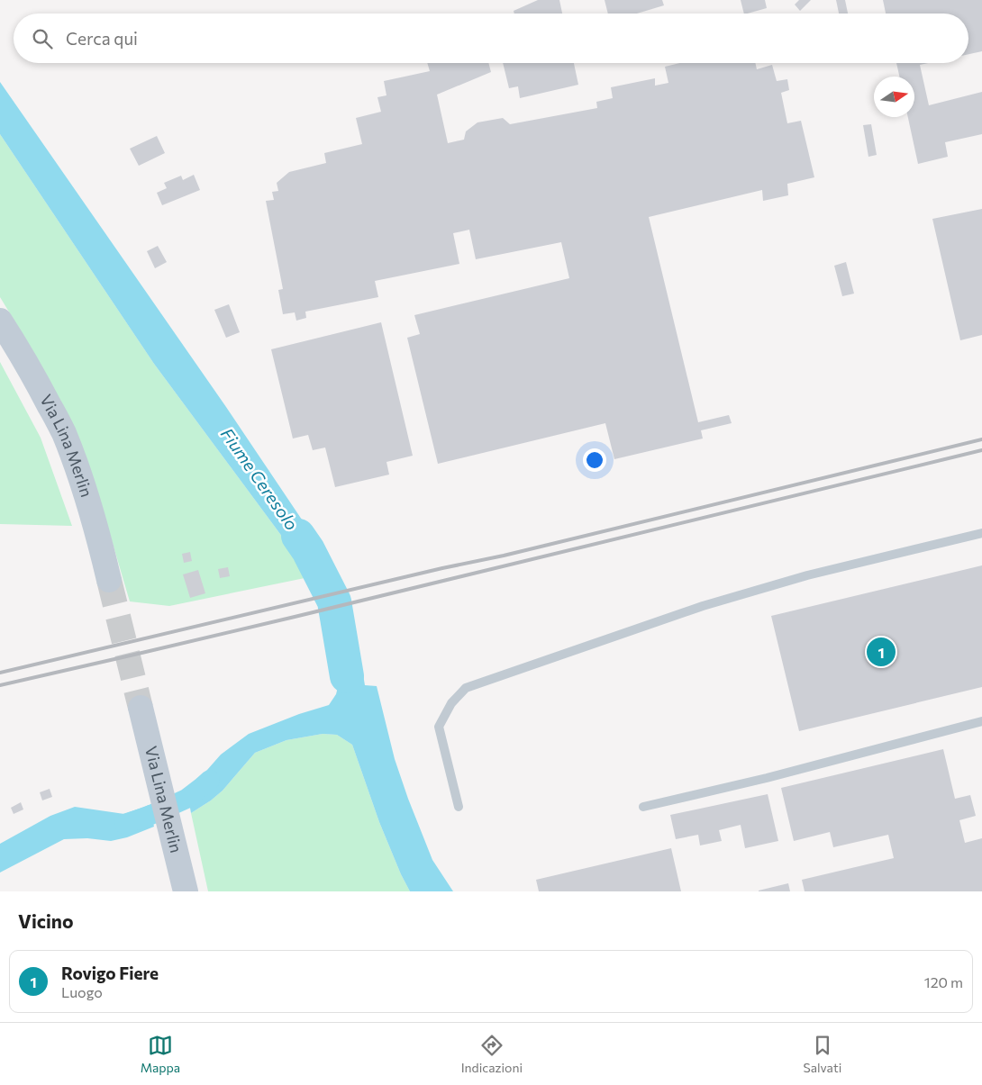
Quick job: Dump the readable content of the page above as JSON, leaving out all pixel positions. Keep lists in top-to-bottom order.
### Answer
{
  "streets": {
    "main road": ["Via Lina Merlin"]
  },
  "water": ["Fiume Ceresolo"],
  "north": "right",
  "page": {
    "search": "Cerca qui",
    "pins": "1",
    "heading": "Vicino",
    "list": [
      {
        "mark": "1",
        "name": "Rovigo Fiere",
        "note": "Luogo",
        "value": "120 m"
      }
    ],
    "nav": ["Mappa", "Indicazioni", "Salvati"]
  }
}
